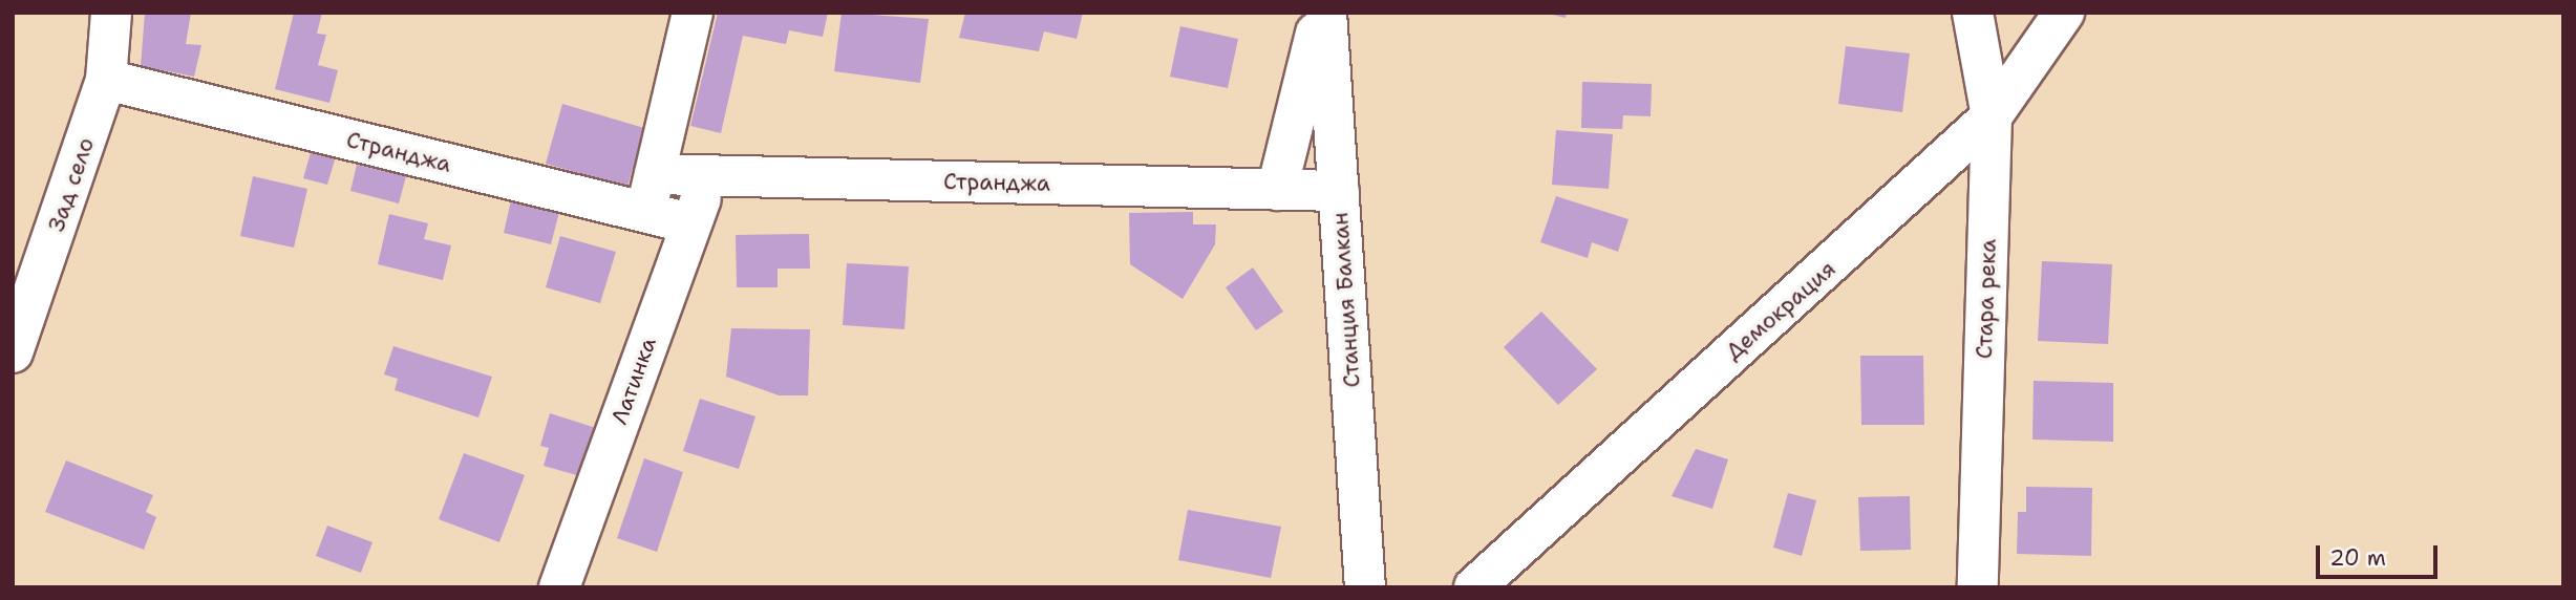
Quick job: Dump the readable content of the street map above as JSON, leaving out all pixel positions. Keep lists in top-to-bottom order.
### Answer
{
  "streets": {
    "street": [
      "Странджа",
      "Зад село",
      "Стара река",
      "Станция Балкан",
      "Демокрация",
      "Латинка"
    ]
  },
  "crossings": [
    ["Странджа", "Зад село"],
    ["Странджа", "Станция Балкан"],
    ["Странджа", "Латинка"],
    ["Стара река", "Демокрация"]
  ],
  "scale_bar": "20 m"
}
